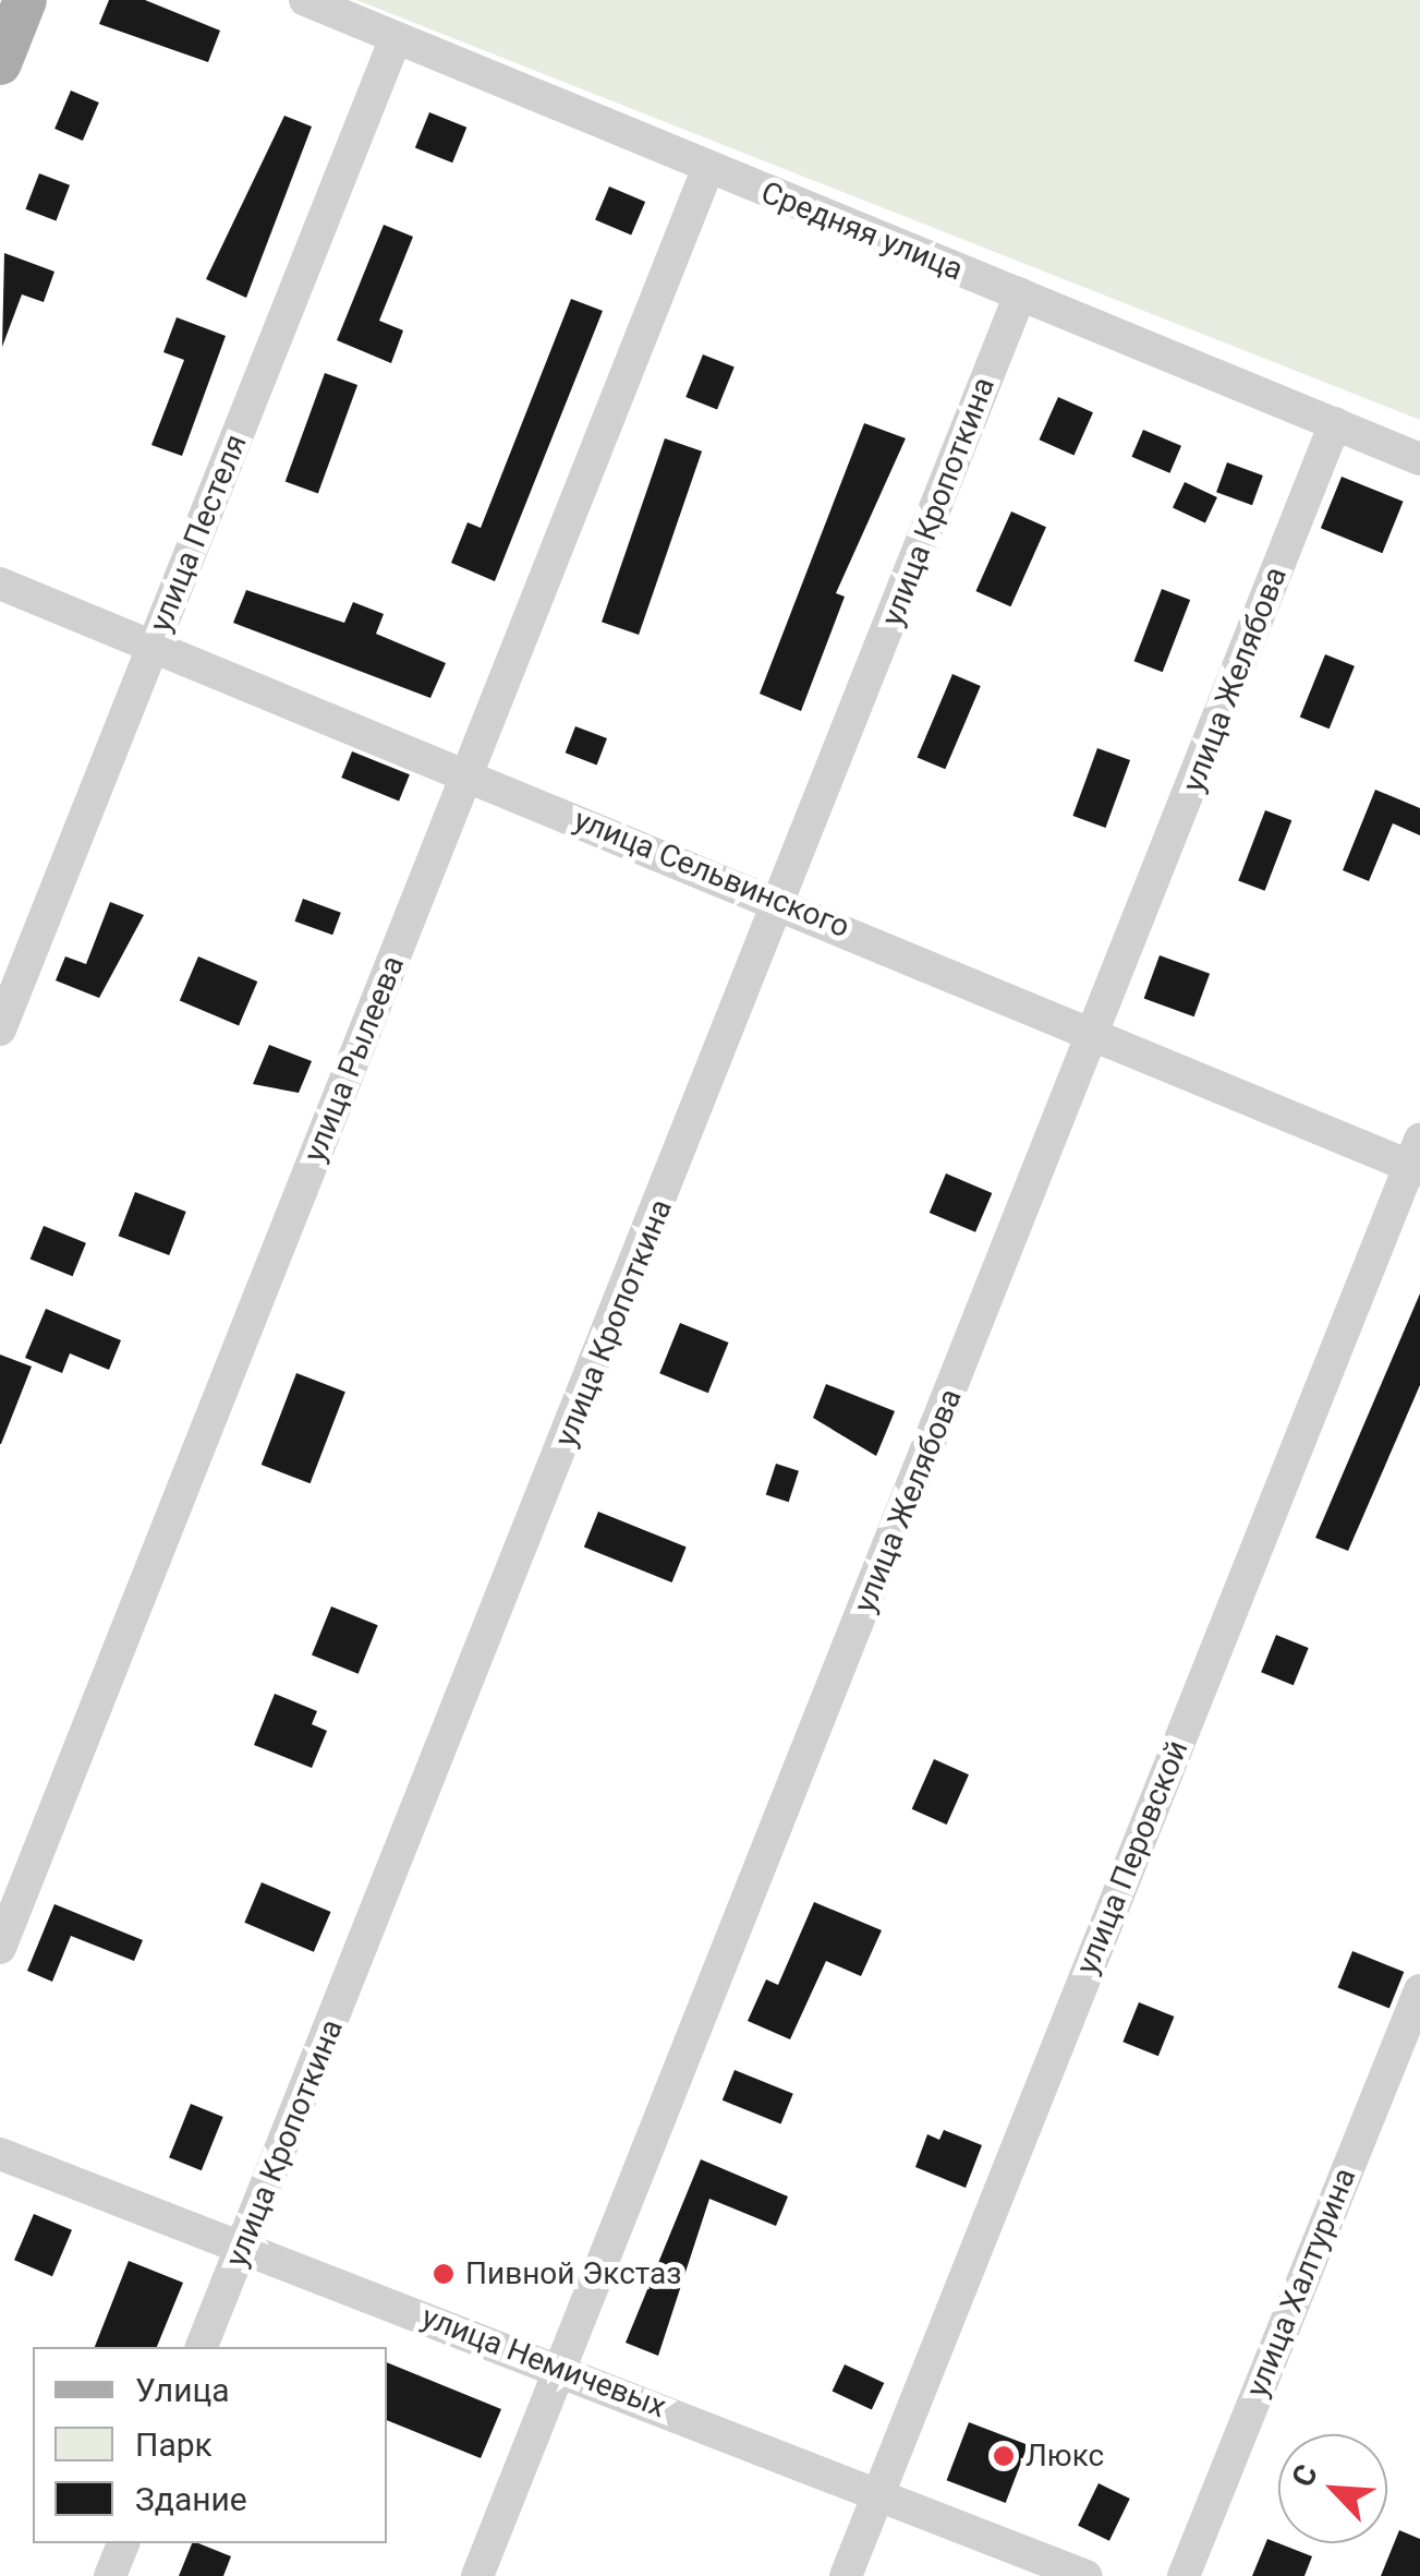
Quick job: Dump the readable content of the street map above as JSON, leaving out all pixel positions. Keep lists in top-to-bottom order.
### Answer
{
  "streets": {
    "street": [
      "Средняя улица",
      "улица Кропоткина",
      "улица Пестеля",
      "улица Желябова",
      "улица Сельвинского",
      "улица Рылеева",
      "улица Перовской",
      "улица Халтурина",
      "улица Немичевых"
    ]
  },
  "crossings": [
    ["Средняя улица", "улица Кропоткина"],
    ["Средняя улица", "улица Пестеля"],
    ["Средняя улица", "улица Желябова"],
    ["Средняя улица", "улица Рылеева"],
    ["улица Кропоткина", "улица Сельвинского"],
    ["улица Кропоткина", "улица Немичевых"],
    ["улица Пестеля", "улица Сельвинского"],
    ["улица Желябова", "улица Сельвинского"],
    ["улица Желябова", "улица Немичевых"],
    ["улица Сельвинского", "улица Рылеева"],
    ["улица Сельвинского", "улица Перовской"],
    ["улица Перовской", "улица Немичевых"]
  ],
  "places": ["Пивной Экстаз", "Люкс"],
  "legend": ["Улица", "Парк", "Здание"],
  "north": "top left"
}
